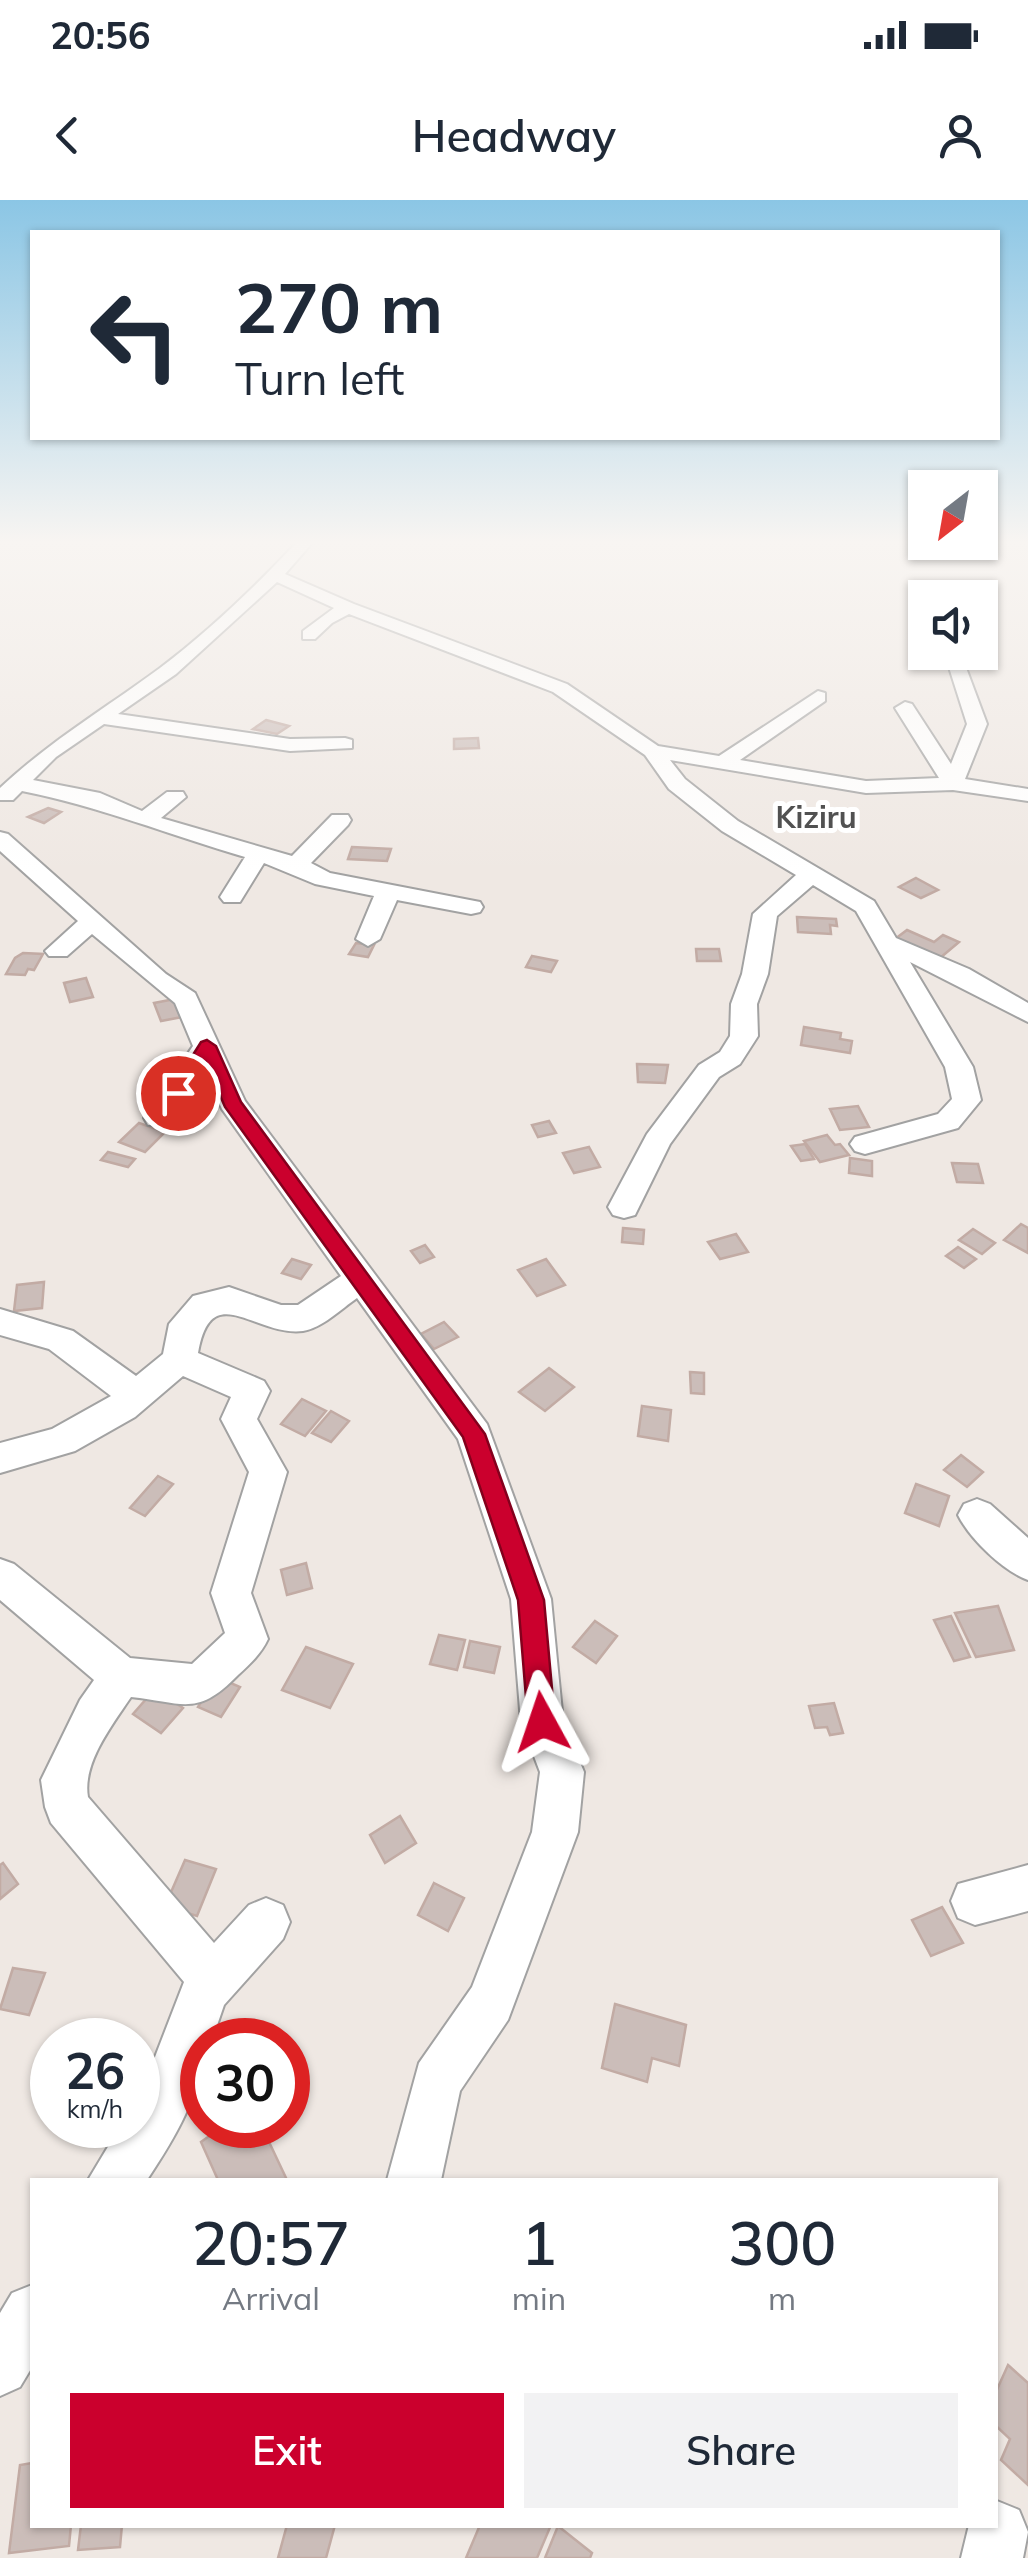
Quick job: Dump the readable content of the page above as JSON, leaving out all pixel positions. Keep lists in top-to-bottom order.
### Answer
{
  "districts": ["Kiziru"],
  "north": "bottom left",
  "page": {
    "status": "20:56",
    "header": "Headway",
    "turn": ["270 m", "Turn left"],
    "speed": "26 km/h",
    "limit": "30",
    "eta": [
      "20:57",
      "Arrival",
      "1",
      "min",
      "300",
      "m"
    ],
    "buttons": ["Exit", "Share"]
  }
}
